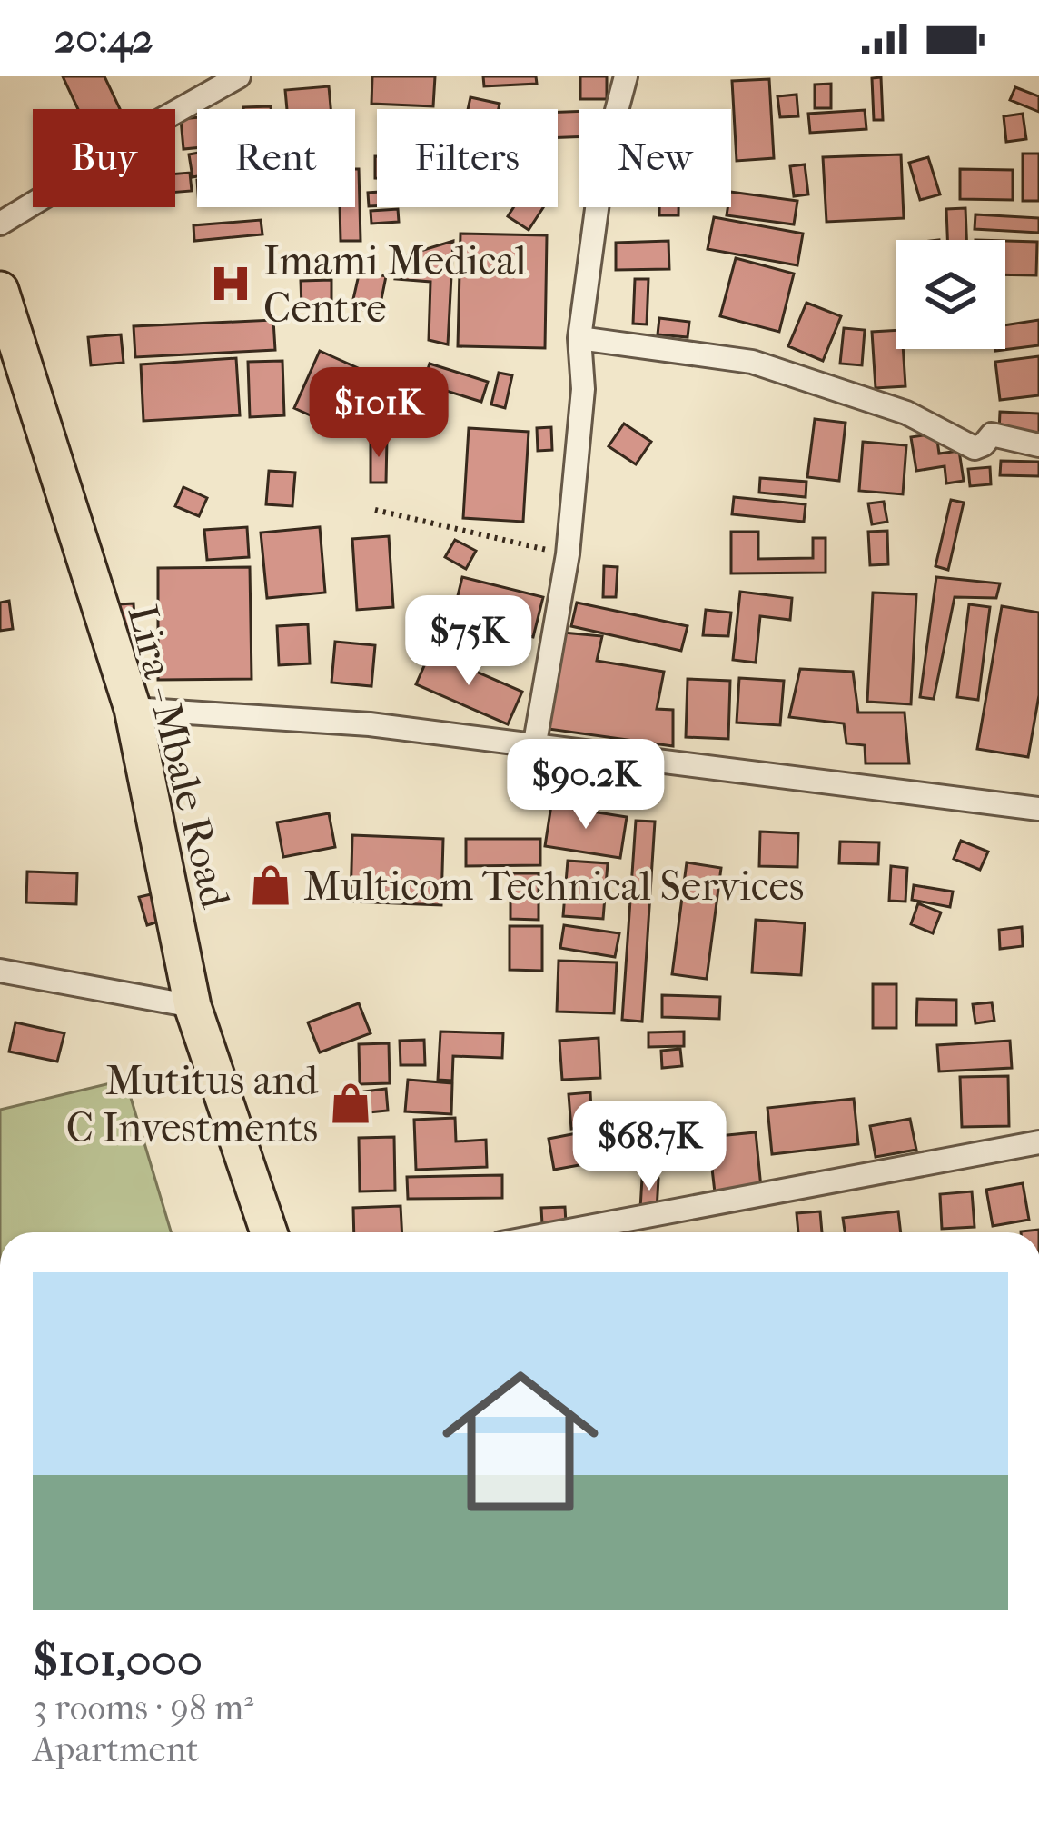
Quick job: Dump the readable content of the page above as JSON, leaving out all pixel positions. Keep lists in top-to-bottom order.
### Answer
{
  "streets": {
    "main road": ["Lira - Mbale Road"]
  },
  "places": {
    "hospital": ["Imami Medical Centre"],
    "shop": ["Multicom Technical Services", "Mutitus and C Investments"]
  },
  "page": {
    "status": "20:42",
    "chip": [
      "Buy",
      "Rent",
      "Filters",
      "New"
    ],
    "price": [
      "$101K",
      "$75K",
      "$90.2K",
      "$68.7K"
    ],
    "list": [
      {
        "name": "$101,000",
        "note": "3 rooms · 98 m² · Apartment"
      }
    ]
  }
}
